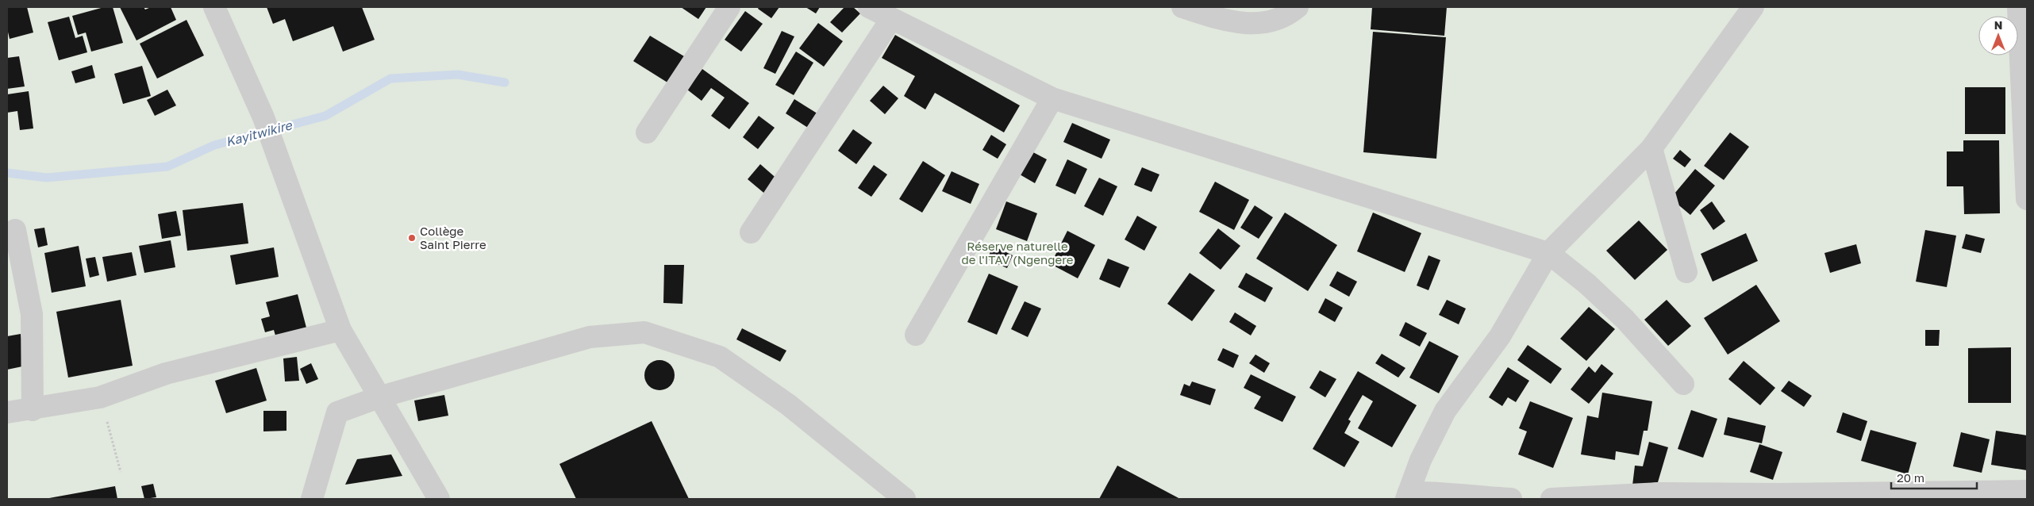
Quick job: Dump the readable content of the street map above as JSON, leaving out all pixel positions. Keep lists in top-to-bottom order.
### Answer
{
  "water": ["Kayitwikire"],
  "parks": ["Réserve naturelle de l'ITAV (Ngengere"],
  "places": ["Collège Saint Pierre"],
  "scale_bar": "20 m",
  "north": "top"
}
